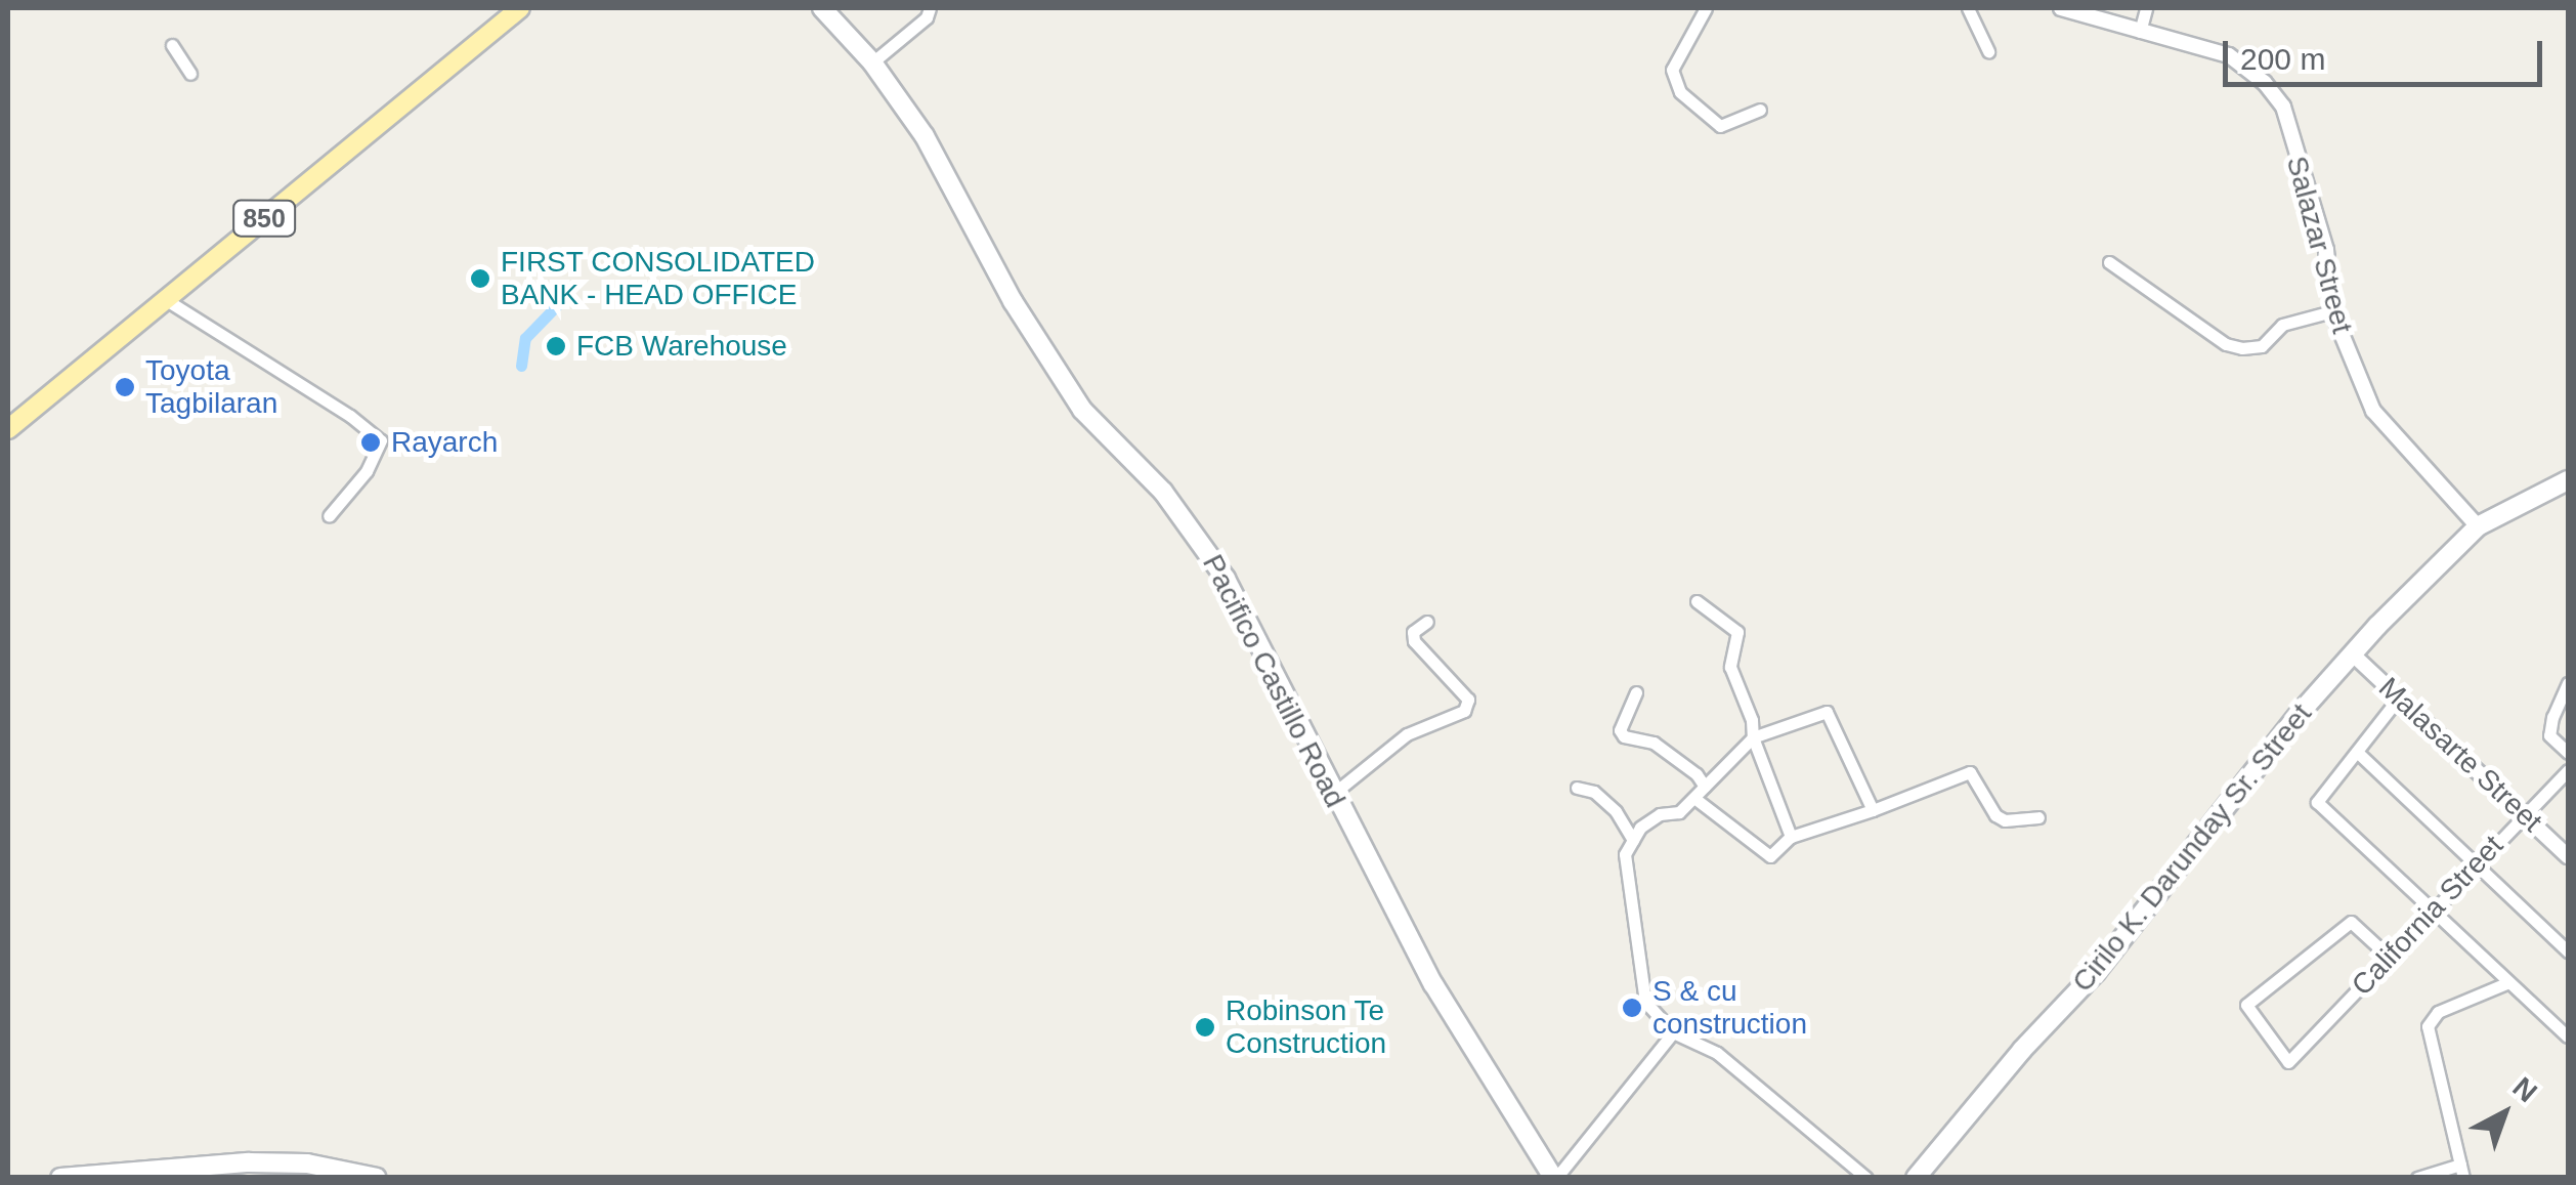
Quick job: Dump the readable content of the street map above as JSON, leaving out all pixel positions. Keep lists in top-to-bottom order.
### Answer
{
  "streets": {
    "main road": ["850", "Pacifico Castillo Road", "Cirilo K. Darunday Sr. Street"],
    "street": ["Salazar Street", "Malasarte Street", "California Street"]
  },
  "crossings": [
    ["Salazar Street", "Cirilo K. Darunday Sr. Street"],
    ["Malasarte Street", "Cirilo K. Darunday Sr. Street"],
    ["Malasarte Street", "California Street"]
  ],
  "places": [
    "FIRST CONSOLIDATED BANK - HEAD OFFICE",
    "FCB Warehouse",
    "Toyota Tagbilaran",
    "Rayarch",
    "S & cu construction",
    "Robinson Te Construction"
  ],
  "scale_bar": "200 m",
  "north": "top right"
}
